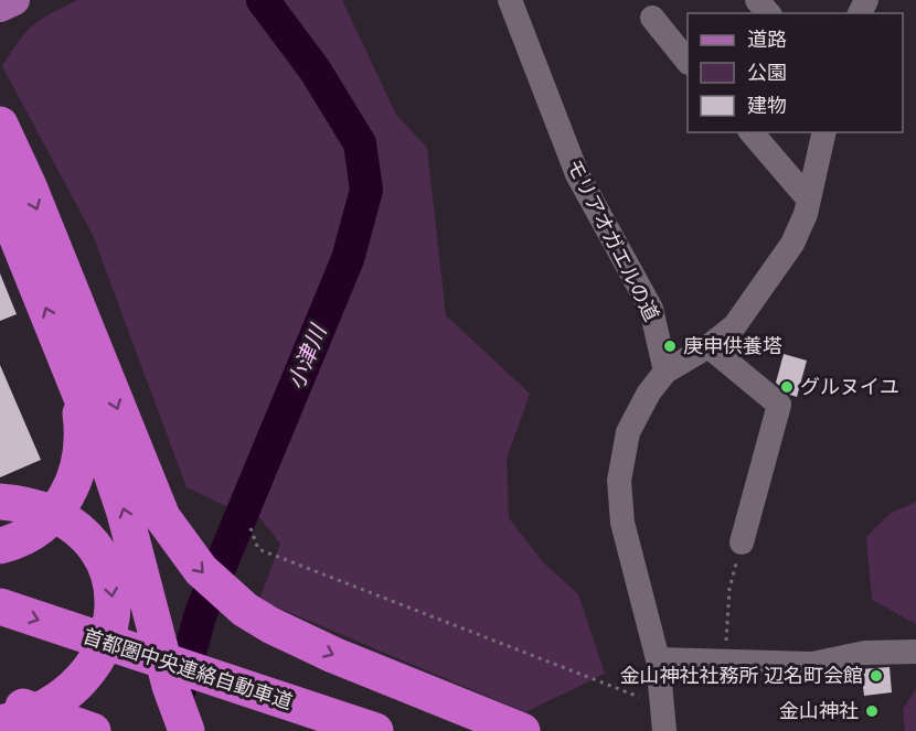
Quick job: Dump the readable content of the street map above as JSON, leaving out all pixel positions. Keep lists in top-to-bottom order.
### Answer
{
  "streets": {
    "highway": ["首都圏中央連絡自動車道"],
    "street": ["モリアオガエルの道"]
  },
  "one_way": ["首都圏中央連絡自動車道"],
  "water": ["小津川"],
  "places": [
    "庚申供養塔",
    "グルヌイユ",
    "金山神社社務所 辺名町会館",
    "金山神社"
  ],
  "legend": ["道路", "公園", "建物"]
}
